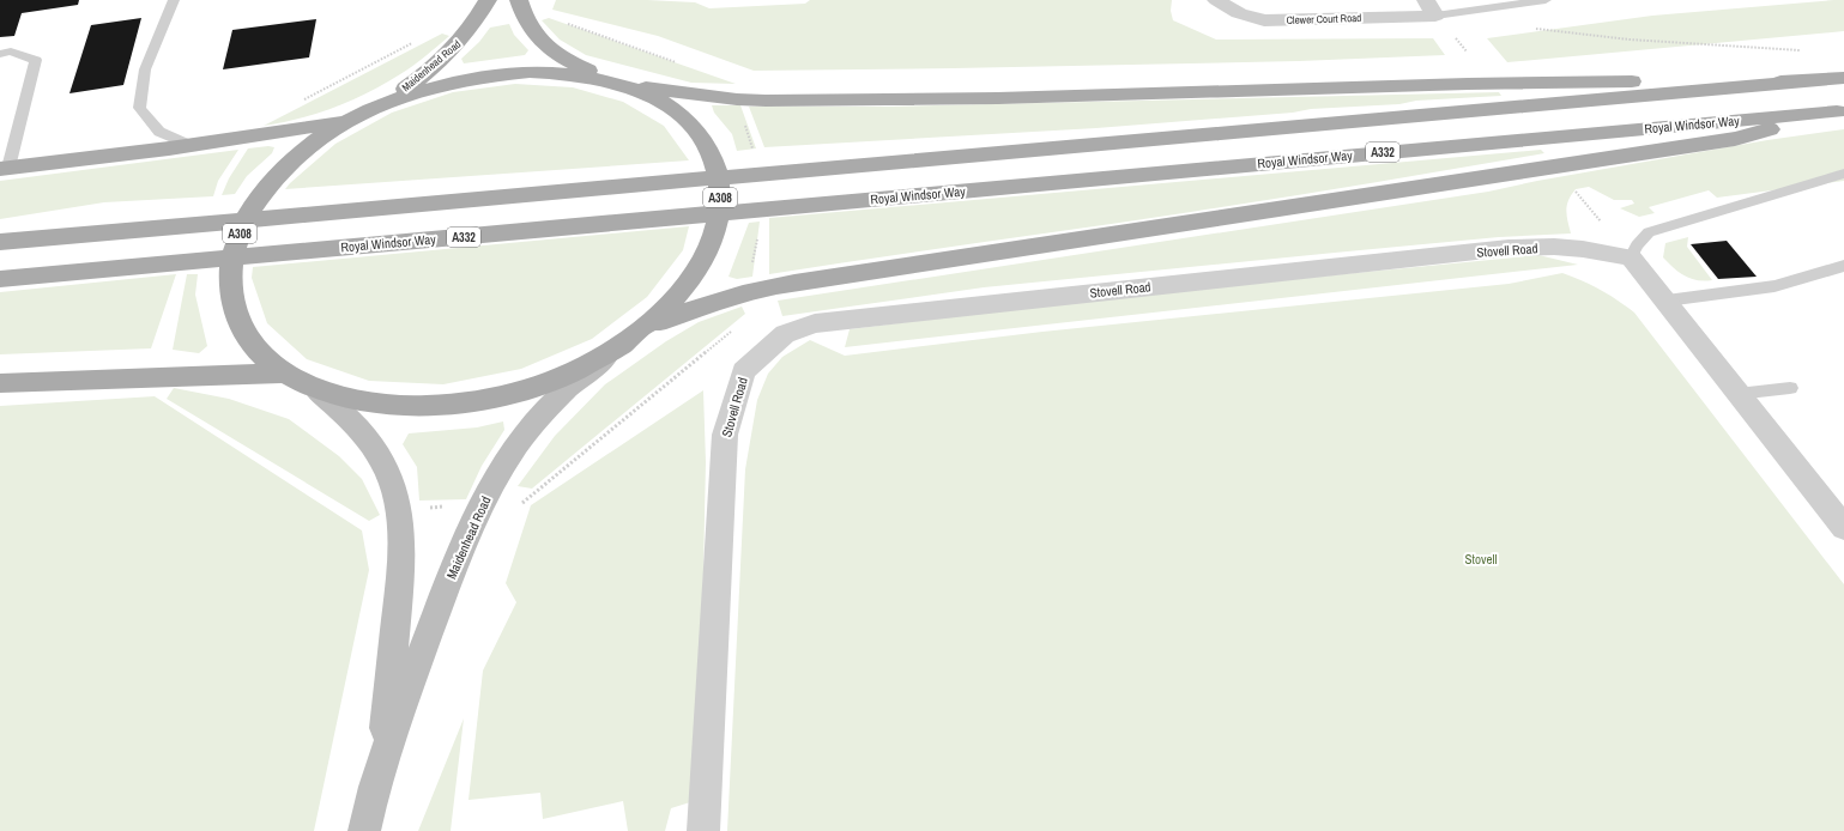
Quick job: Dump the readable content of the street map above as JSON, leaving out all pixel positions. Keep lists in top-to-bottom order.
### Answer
{
  "streets": {
    "main road": [
      "Maidenhead Road",
      "Royal Windsor Way",
      "A332",
      "A308"
    ],
    "street": ["Clewer Court Road", "Stovell Road"]
  },
  "crossings": [
    ["Maidenhead Road", "A308"]
  ],
  "parks": ["Stovell"]
}
